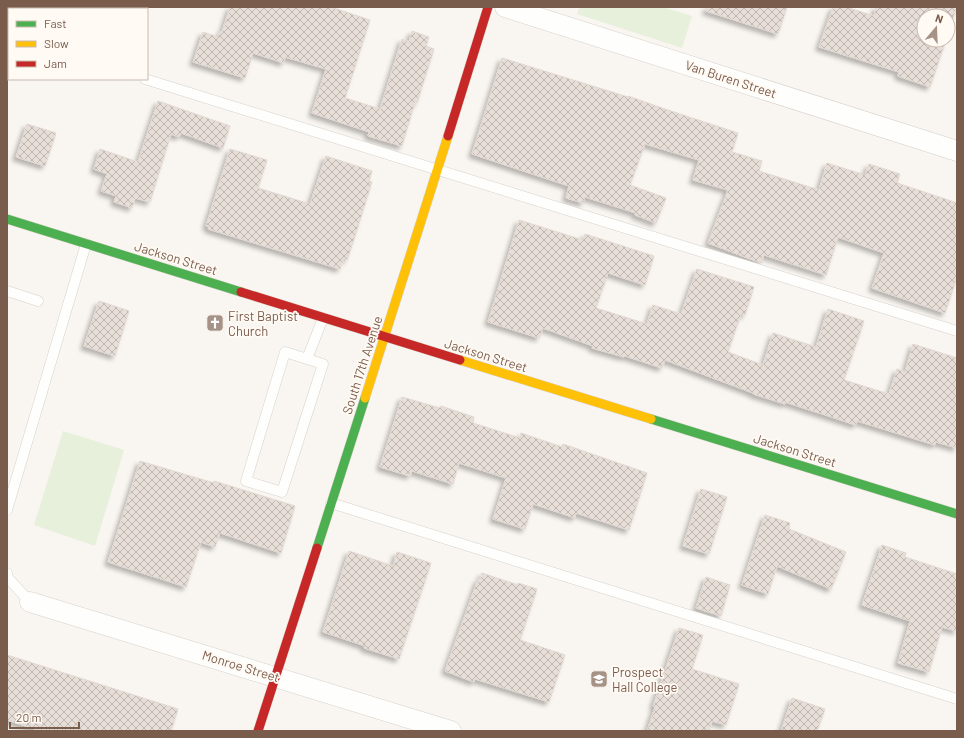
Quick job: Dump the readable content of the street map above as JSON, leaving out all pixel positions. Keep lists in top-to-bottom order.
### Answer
{
  "streets": {
    "street": [
      "Van Buren Street",
      "Jackson Street",
      "South 17th Avenue",
      "Monroe Street"
    ]
  },
  "crossings": [
    ["Jackson Street", "South 17th Avenue"],
    ["South 17th Avenue", "Monroe Street"]
  ],
  "places": {
    "church": ["First Baptist Church"],
    "school or university": ["Prospect Hall College"]
  },
  "legend": ["Fast", "Slow", "Jam"],
  "scale_bar": "20 m",
  "north": "top"
}
